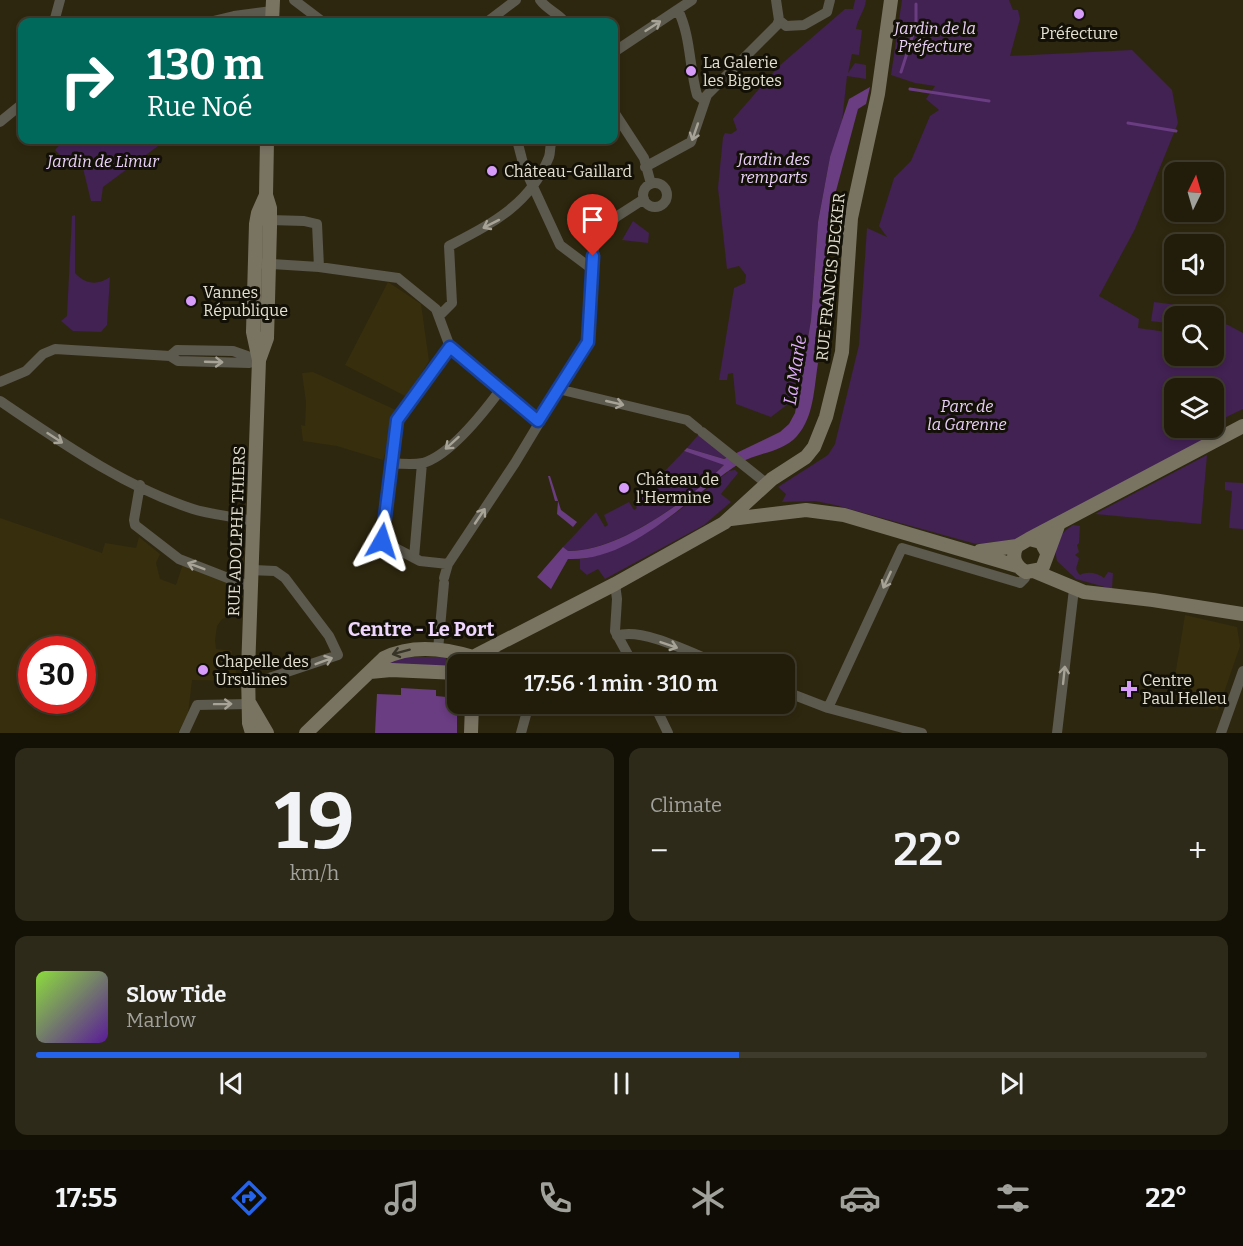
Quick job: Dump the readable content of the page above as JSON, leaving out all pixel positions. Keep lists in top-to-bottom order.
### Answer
{
  "streets": {
    "main road": ["RUE FRANCIS DECKER", "RUE ADOLPHE THIERS"]
  },
  "districts": ["Centre - Le Port"],
  "water": ["La Marle"],
  "parks": [
    "Jardin de la Préfecture",
    "Jardin des remparts",
    "Jardin de Limur",
    "Parc de la Garenne"
  ],
  "places": {
    "other": [
      "Préfecture",
      "La Galerie les Bigotes",
      "Château-Gaillard",
      "Vannes République",
      "Château de l'Hermine",
      "Chapelle des Ursulines"
    ],
    "health": ["Centre Paul Helleu"]
  },
  "north": "top",
  "page": {
    "turn": ["130 m", "Rue Noé"],
    "limit": "30",
    "trip": "17:56 · 1 min · 310 m",
    "tile": [
      ["19", "km/h"],
      "Climate"
    ],
    "heat": ["−", "22°", "+"],
    "song": ["Slow Tide", "Marlow"],
    "tabs": ["17:55", "22°"]
  }
}
